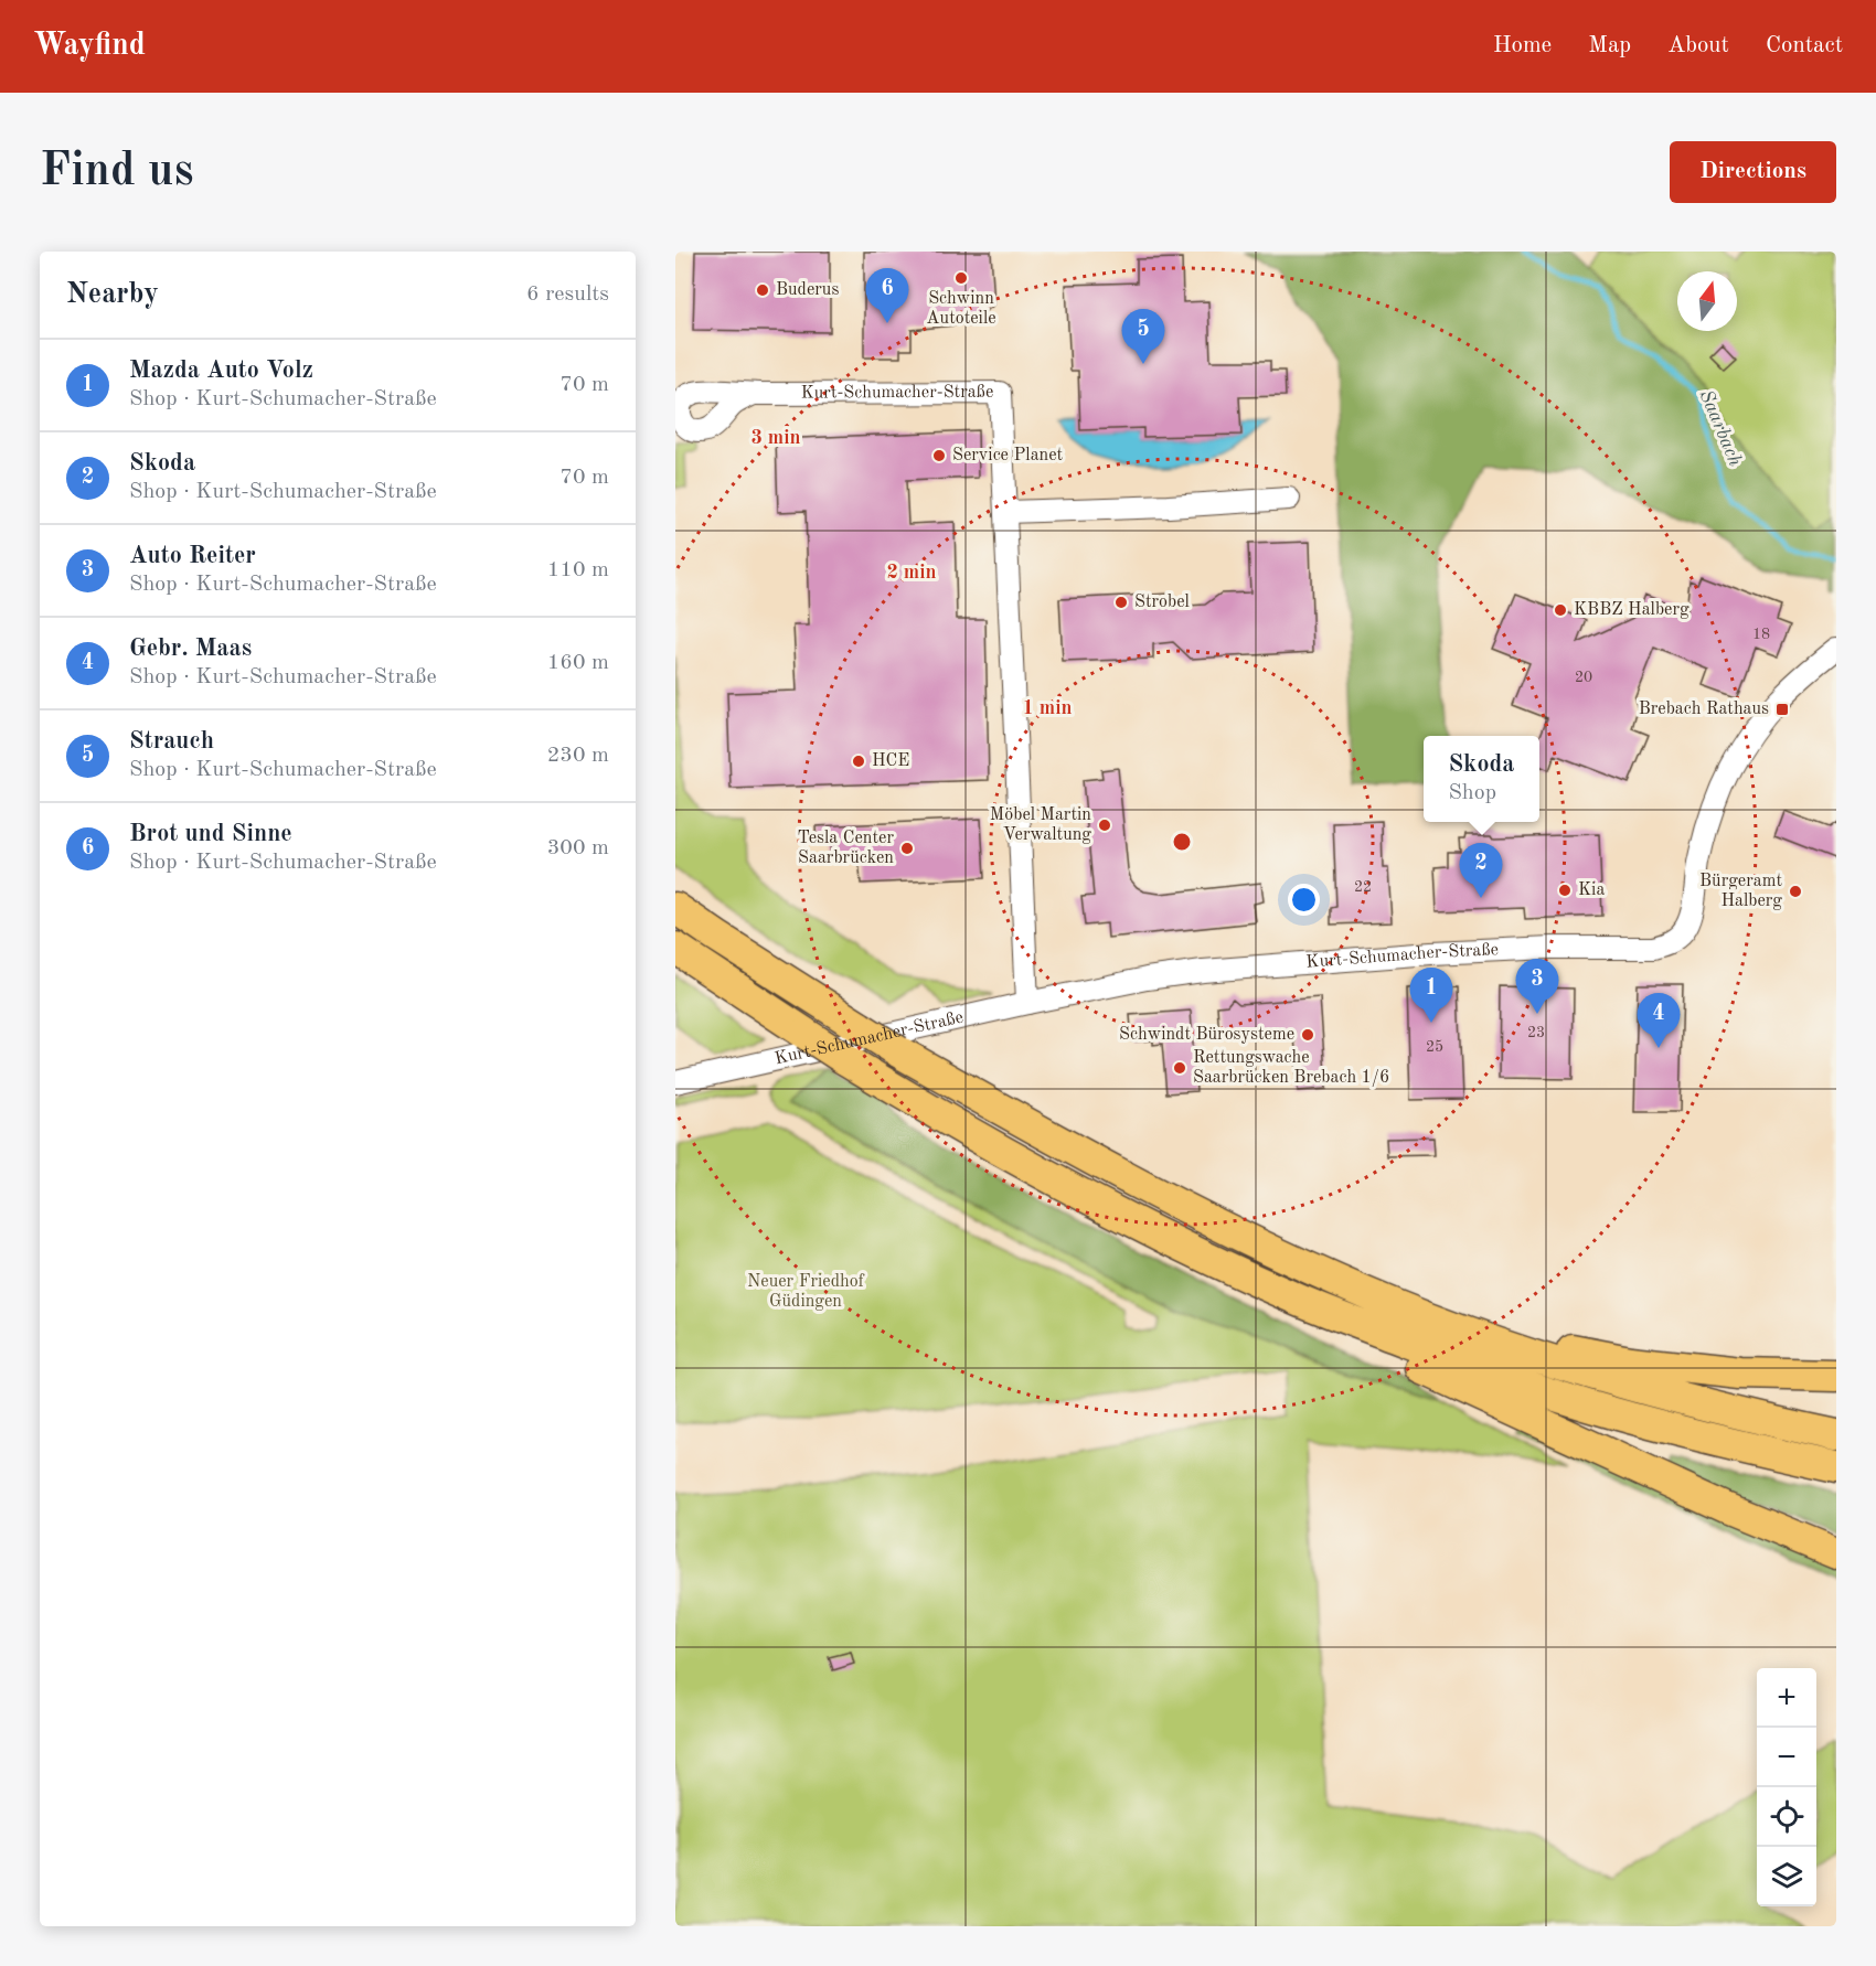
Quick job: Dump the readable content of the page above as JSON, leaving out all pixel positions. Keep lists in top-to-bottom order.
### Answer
{
  "streets": {
    "street": ["Kurt-Schumacher-Straße"]
  },
  "water": ["Saarbach"],
  "parks": ["Neuer Friedhof Güdingen"],
  "places": {
    "other": [
      "Schwinn Autoteile",
      "Buderus",
      "Service Planet",
      "Strobel",
      "KBBZ Halberg",
      "HCE",
      "Möbel Martin Verwaltung",
      "Tesla Center Saarbrücken",
      "Kia",
      "Bürgeramt Halberg",
      "Schwindt Bürosysteme",
      "Rettungswache Saarbrücken Brebach 1/6"
    ],
    "transit": ["Brebach Rathaus"]
  },
  "house_numbers": [
    "18",
    "20",
    "22",
    "23",
    "25"
  ],
  "north": "top",
  "page": {
    "header": "Wayfind",
    "nav": [
      "Home",
      "Map",
      "About",
      "Contact"
    ],
    "buttons": "Directions",
    "title": "Find us",
    "heading": ["Nearby", "6 results"],
    "pins": [
      "6",
      "5",
      "2",
      "3",
      "1",
      "4"
    ],
    "list": [
      {
        "mark": "1",
        "name": "Mazda Auto Volz",
        "note": "Shop · Kurt-Schumacher-Straße",
        "value": "70 m"
      },
      {
        "mark": "2",
        "name": "Skoda",
        "note": "Shop · Kurt-Schumacher-Straße",
        "value": "70 m"
      },
      {
        "mark": "3",
        "name": "Auto Reiter",
        "note": "Shop · Kurt-Schumacher-Straße",
        "value": "110 m"
      },
      {
        "mark": "4",
        "name": "Gebr. Maas",
        "note": "Shop · Kurt-Schumacher-Straße",
        "value": "160 m"
      },
      {
        "mark": "5",
        "name": "Strauch",
        "note": "Shop · Kurt-Schumacher-Straße",
        "value": "230 m"
      },
      {
        "mark": "6",
        "name": "Brot und Sinne",
        "note": "Shop · Kurt-Schumacher-Straße",
        "value": "300 m"
      }
    ],
    "popup": ["Skoda", "Shop"],
    "map_buttons": ["+", "−"]
  },
  "rings": ["3 min", "2 min", "1 min"]
}
